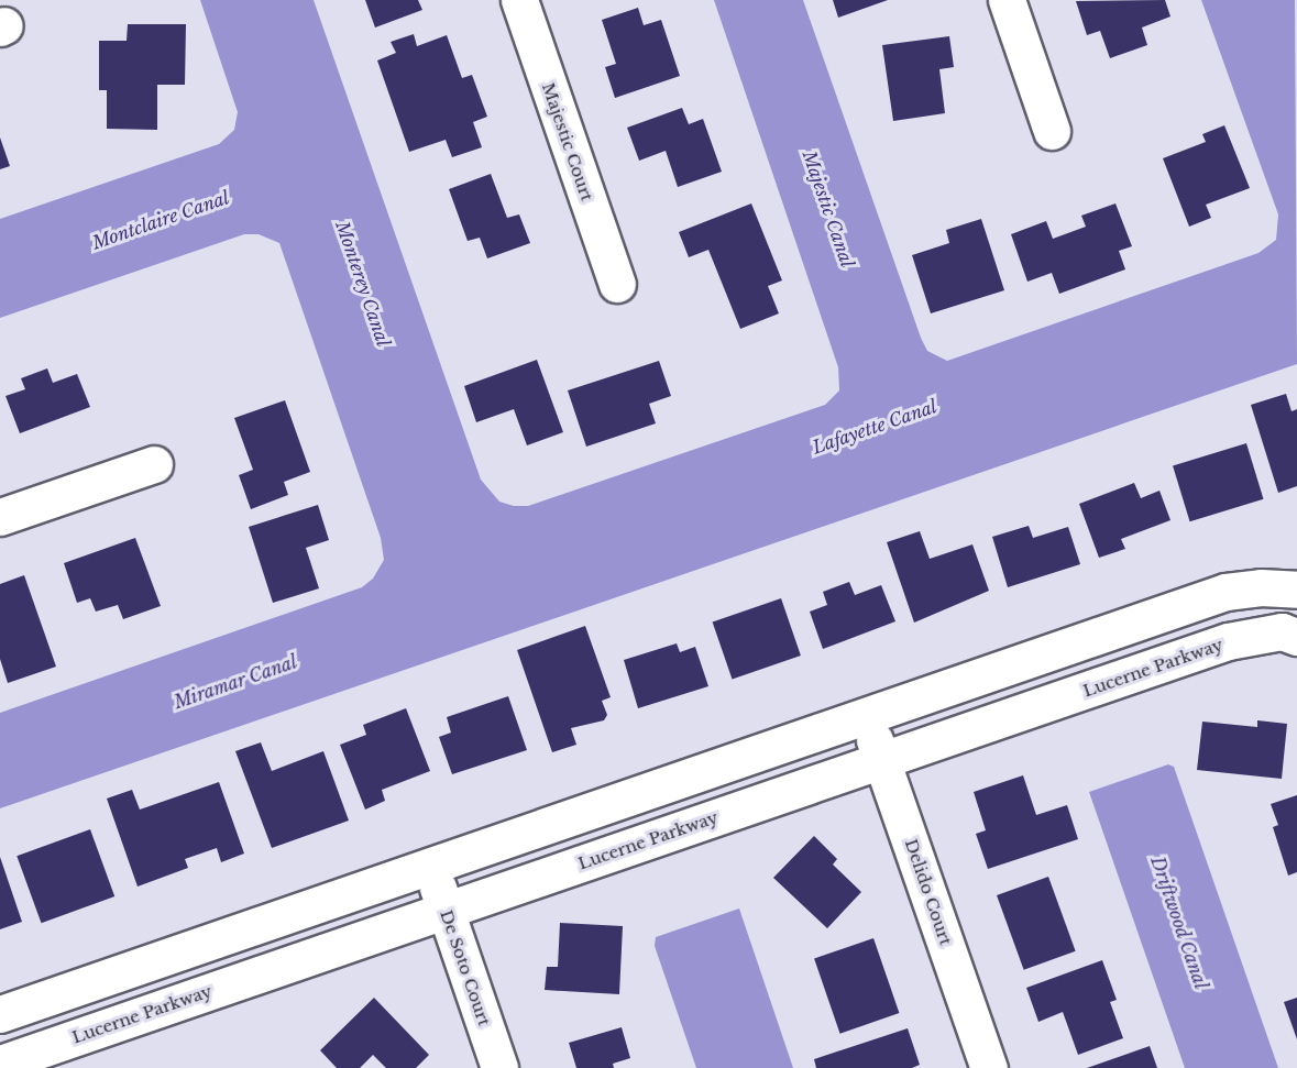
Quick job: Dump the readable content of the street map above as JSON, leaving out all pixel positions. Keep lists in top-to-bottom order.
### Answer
{
  "streets": {
    "street": [
      "Majestic Court",
      "Lucerne Parkway",
      "Delido Court",
      "De Soto Court"
    ]
  },
  "crossings": [
    ["Lucerne Parkway", "Delido Court"],
    ["Lucerne Parkway", "De Soto Court"]
  ],
  "water": [
    "Majestic Canal",
    "Montclaire Canal",
    "Monterey Canal",
    "Lafayette Canal",
    "Miramar Canal",
    "Driftwood Canal"
  ]
}
